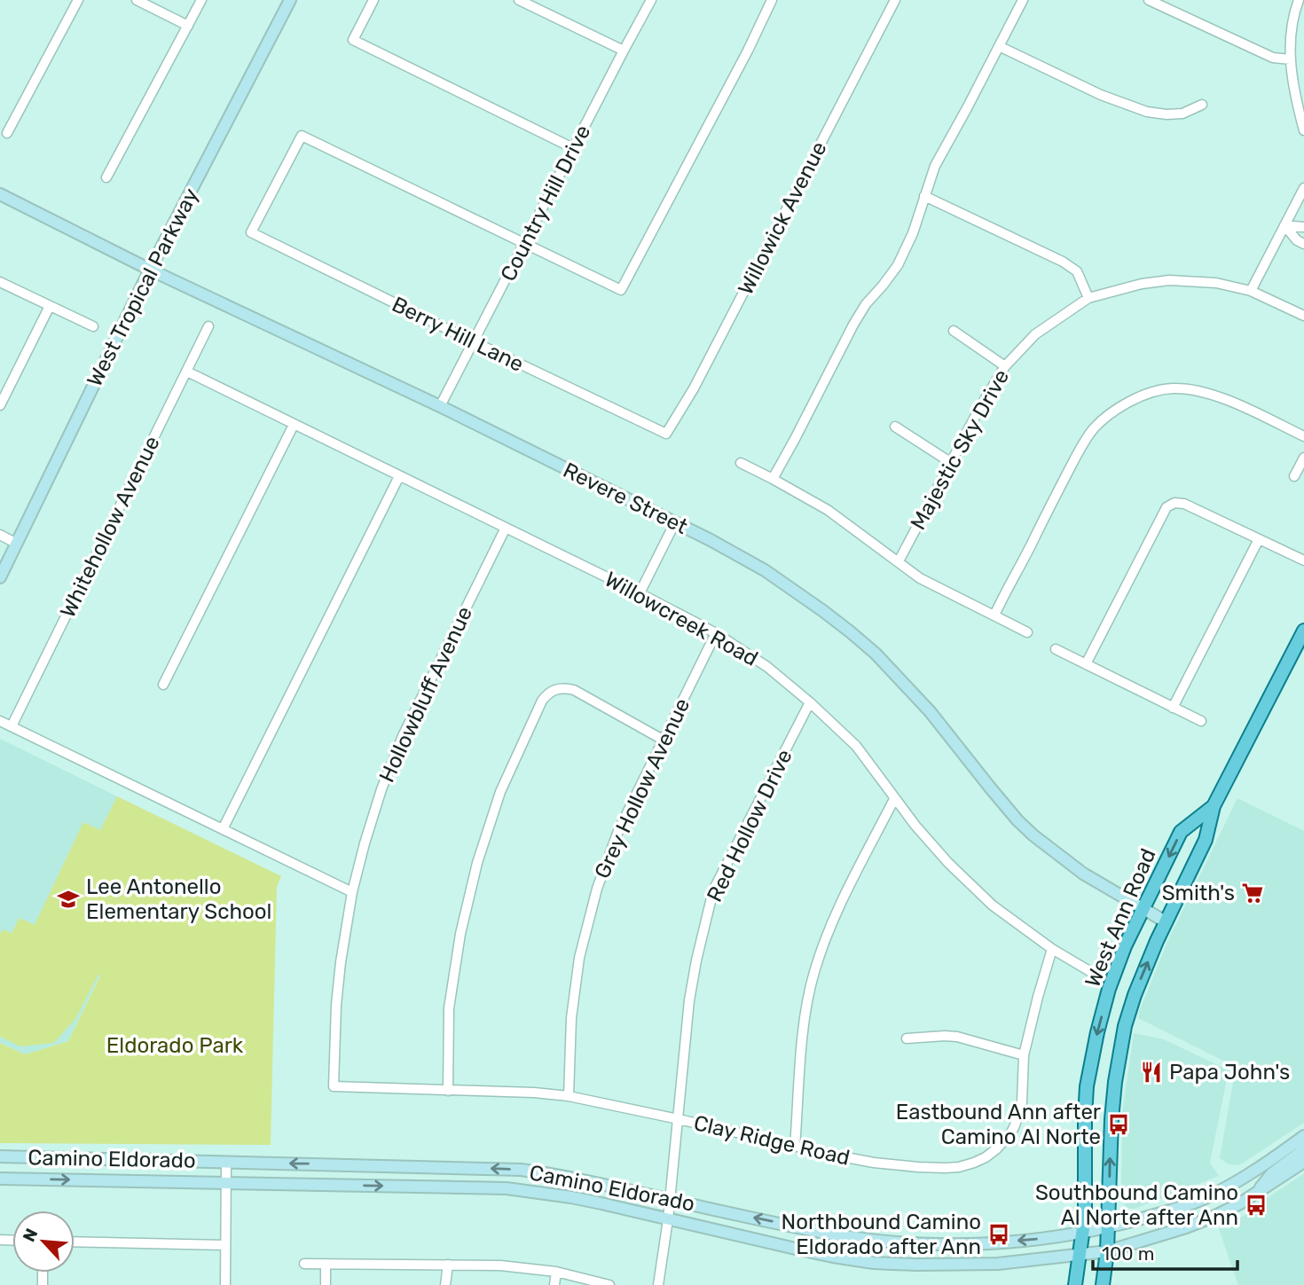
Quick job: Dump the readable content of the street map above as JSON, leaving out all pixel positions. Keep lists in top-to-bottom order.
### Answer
{
  "streets": {
    "main road": [
      "West Tropical Parkway",
      "Revere Street",
      "West Ann Road",
      "Camino Eldorado"
    ],
    "street": [
      "Country Hill Drive",
      "Willowick Avenue",
      "Berry Hill Lane",
      "Majestic Sky Drive",
      "Whitehollow Avenue",
      "Willowcreek Road",
      "Hollowbluff Avenue",
      "Grey Hollow Avenue",
      "Red Hollow Drive",
      "Clay Ridge Road"
    ]
  },
  "crossings": [
    ["Country Hill Drive", "Berry Hill Lane"],
    ["Country Hill Drive", "Revere Street"],
    ["Willowick Avenue", "Berry Hill Lane"],
    ["West Tropical Parkway", "Revere Street"],
    ["Revere Street", "West Ann Road"],
    ["Whitehollow Avenue", "Willowcreek Road"],
    ["Willowcreek Road", "Hollowbluff Avenue"],
    ["Willowcreek Road", "Grey Hollow Avenue"],
    ["Willowcreek Road", "Red Hollow Drive"],
    ["Willowcreek Road", "Clay Ridge Road"],
    ["Hollowbluff Avenue", "Clay Ridge Road"],
    ["Grey Hollow Avenue", "Clay Ridge Road"],
    ["Red Hollow Drive", "Clay Ridge Road"],
    ["Red Hollow Drive", "Camino Eldorado"],
    ["West Ann Road", "Camino Eldorado"]
  ],
  "parks": ["Eldorado Park"],
  "places": {
    "supermarket": ["Smith's"],
    "school or university": ["Lee Antonello Elementary School"],
    "restaurant": ["Papa John's"],
    "bus stop": ["Eastbound Ann after Camino Al Norte", "Southbound Camino Al Norte after Ann", "Northbound Camino Eldorado after Ann"]
  },
  "scale_bar": "100 m",
  "north": "top left"
}
